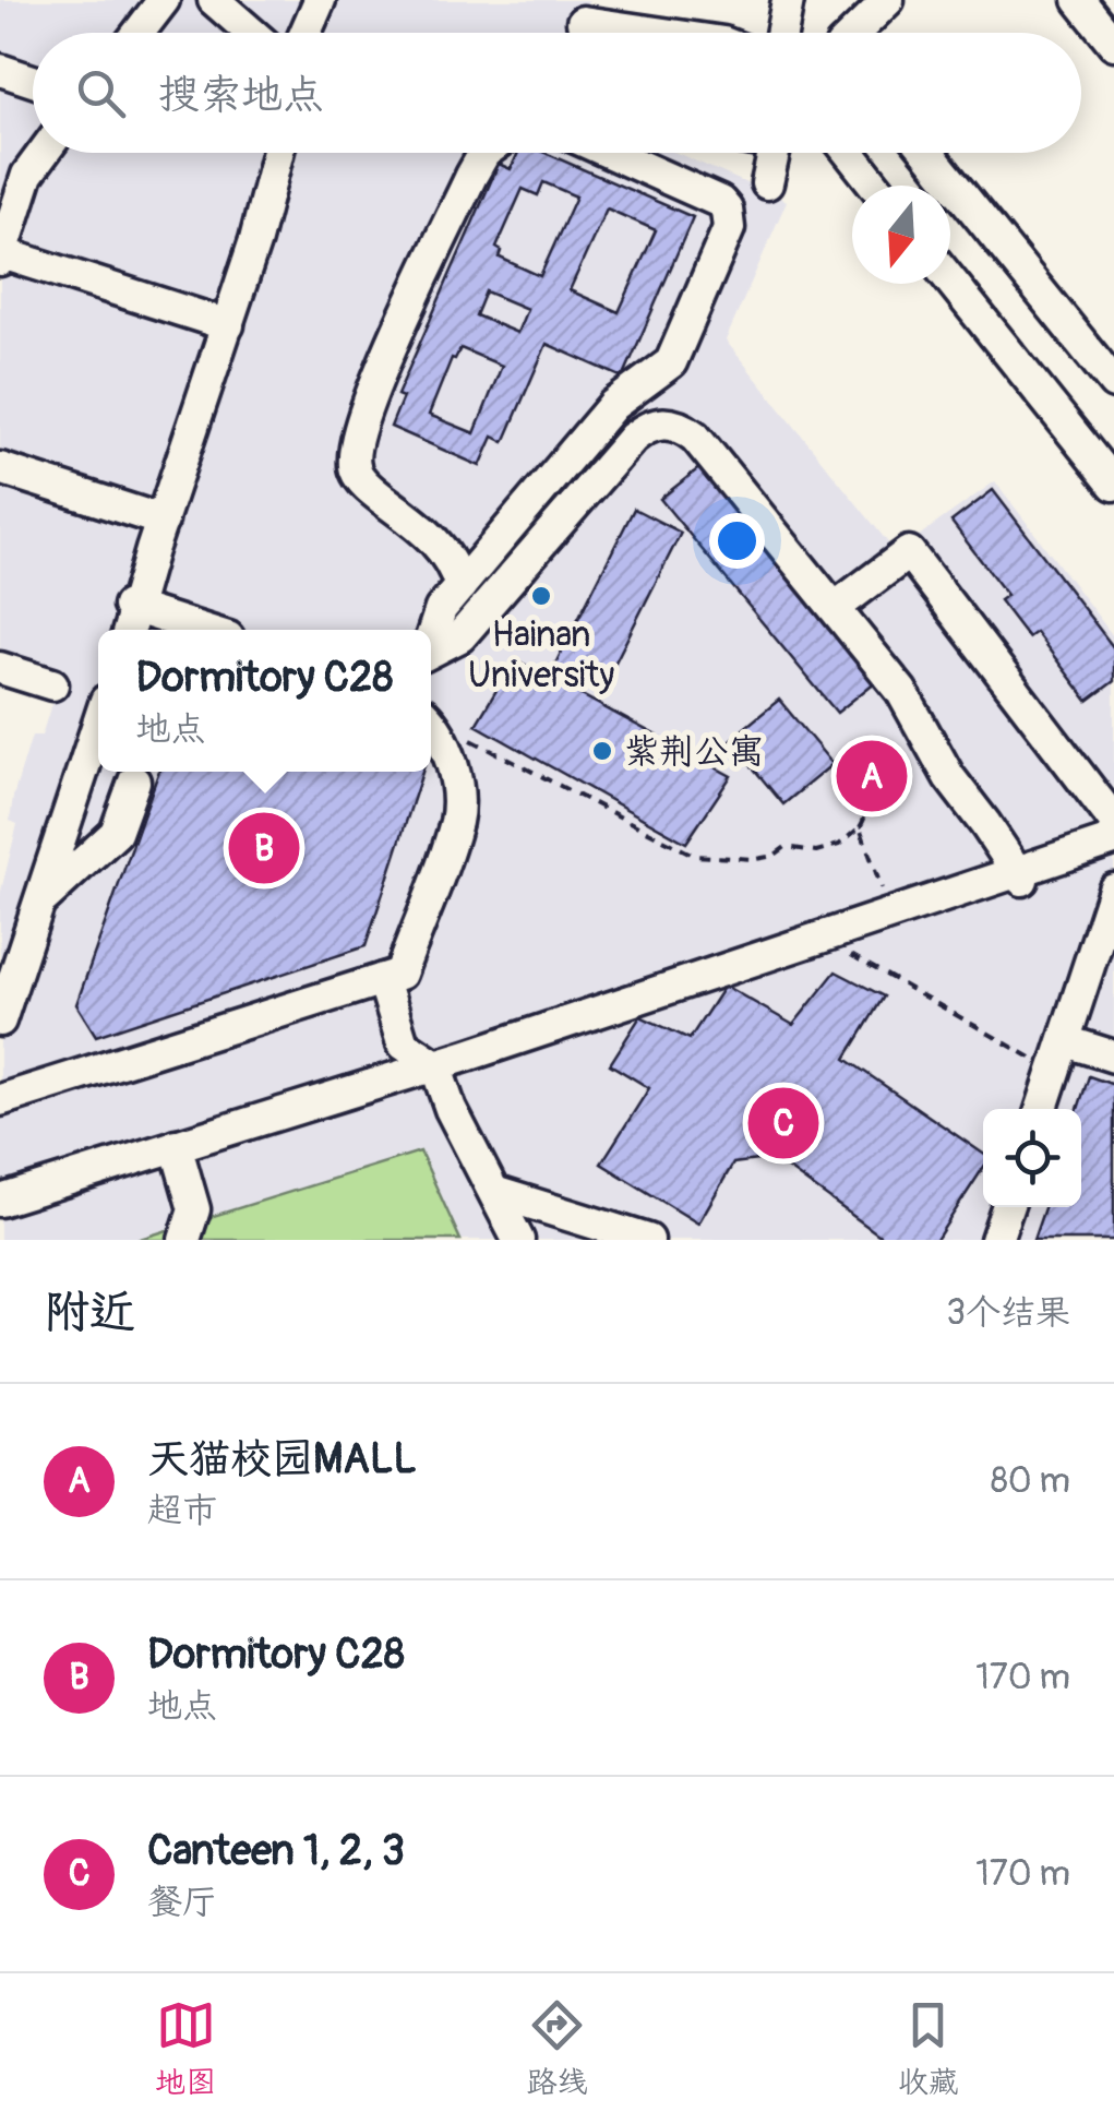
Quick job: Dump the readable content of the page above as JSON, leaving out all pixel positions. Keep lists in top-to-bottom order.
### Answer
{
  "places": ["Hainan University", "紫荆公寓"],
  "north": "bottom",
  "page": {
    "search": "搜索地点",
    "popup": ["Dormitory C28", "地点"],
    "pins": ["A", "B", "C"],
    "heading": ["附近", "3个结果"],
    "list": [
      {
        "mark": "A",
        "name": "天猫校园MALL",
        "note": "超市",
        "value": "80 m"
      },
      {
        "mark": "B",
        "name": "Dormitory C28",
        "note": "地点",
        "value": "170 m"
      },
      {
        "mark": "C",
        "name": "Canteen 1, 2, 3",
        "note": "餐厅",
        "value": "170 m"
      }
    ],
    "nav": ["地图", "路线", "收藏"]
  }
}
